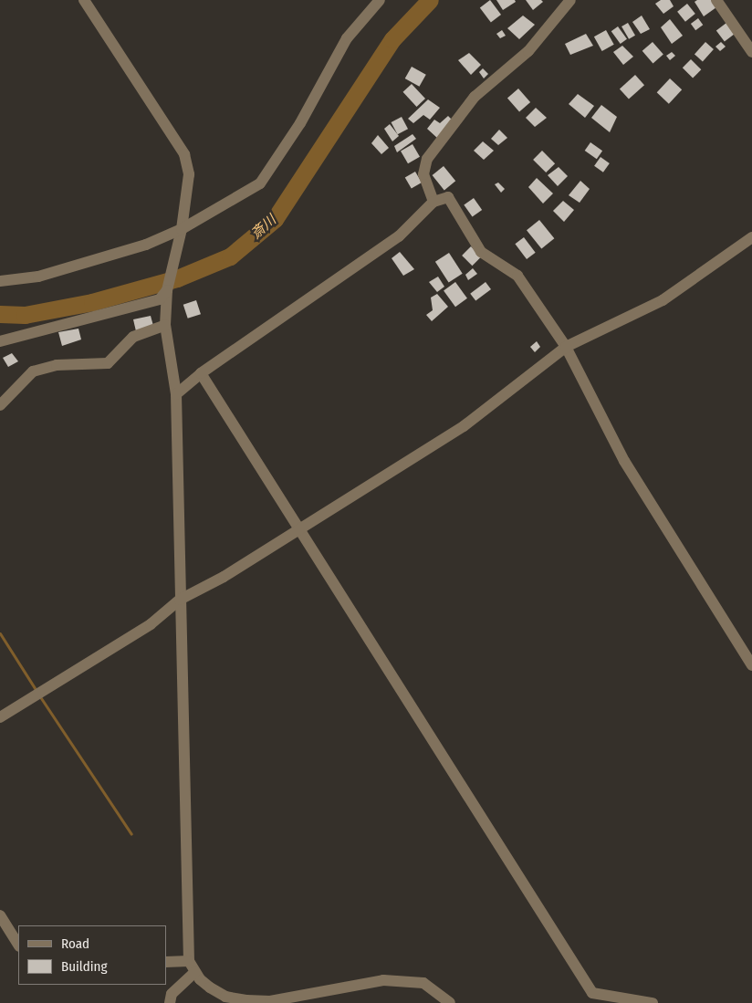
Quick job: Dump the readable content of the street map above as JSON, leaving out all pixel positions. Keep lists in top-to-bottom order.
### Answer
{
  "water": ["斎川"],
  "legend": ["Road", "Building"]
}
